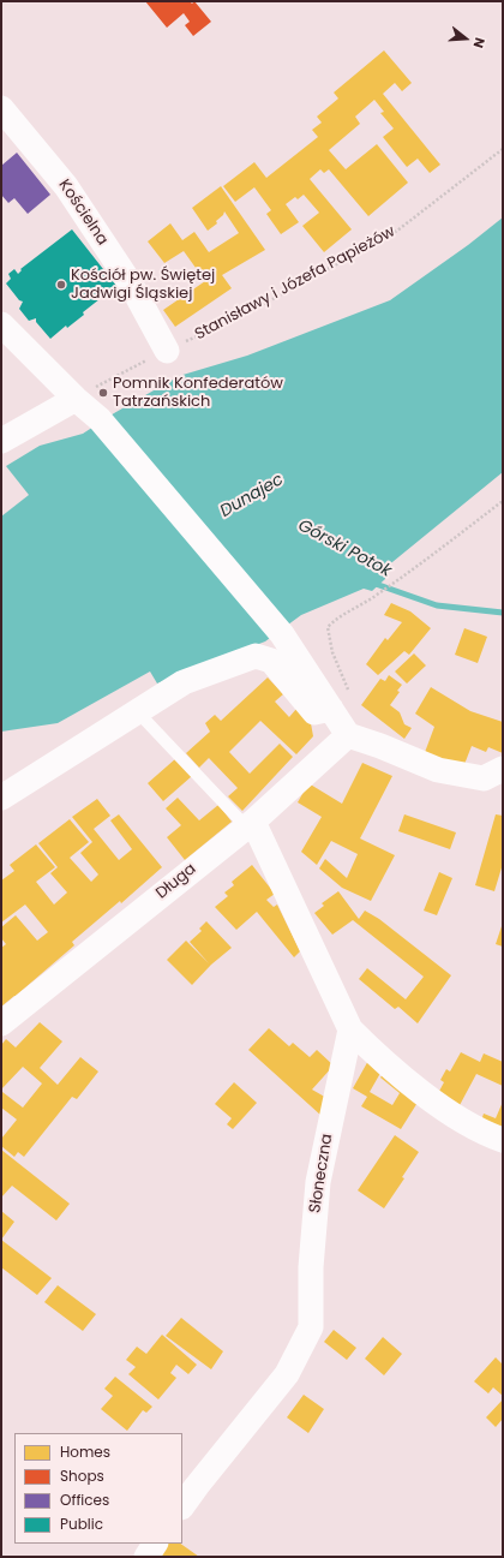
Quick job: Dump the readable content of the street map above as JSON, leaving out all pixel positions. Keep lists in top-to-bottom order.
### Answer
{
  "streets": {
    "street": ["Kościelna", "Długa", "Słoneczna"],
    "path": ["Stanisławy i Józefa Papieżów"]
  },
  "crossings": [
    ["Kościelna", "Stanisławy i Józefa Papieżów"]
  ],
  "water": ["Dunajec", "Górski Potok"],
  "places": ["Kościół pw. Świętej Jadwigi Śląskiej", "Pomnik Konfederatów Tatrzańskich"],
  "legend": [
    "Homes",
    "Shops",
    "Offices",
    "Public"
  ],
  "north": "right"
}
